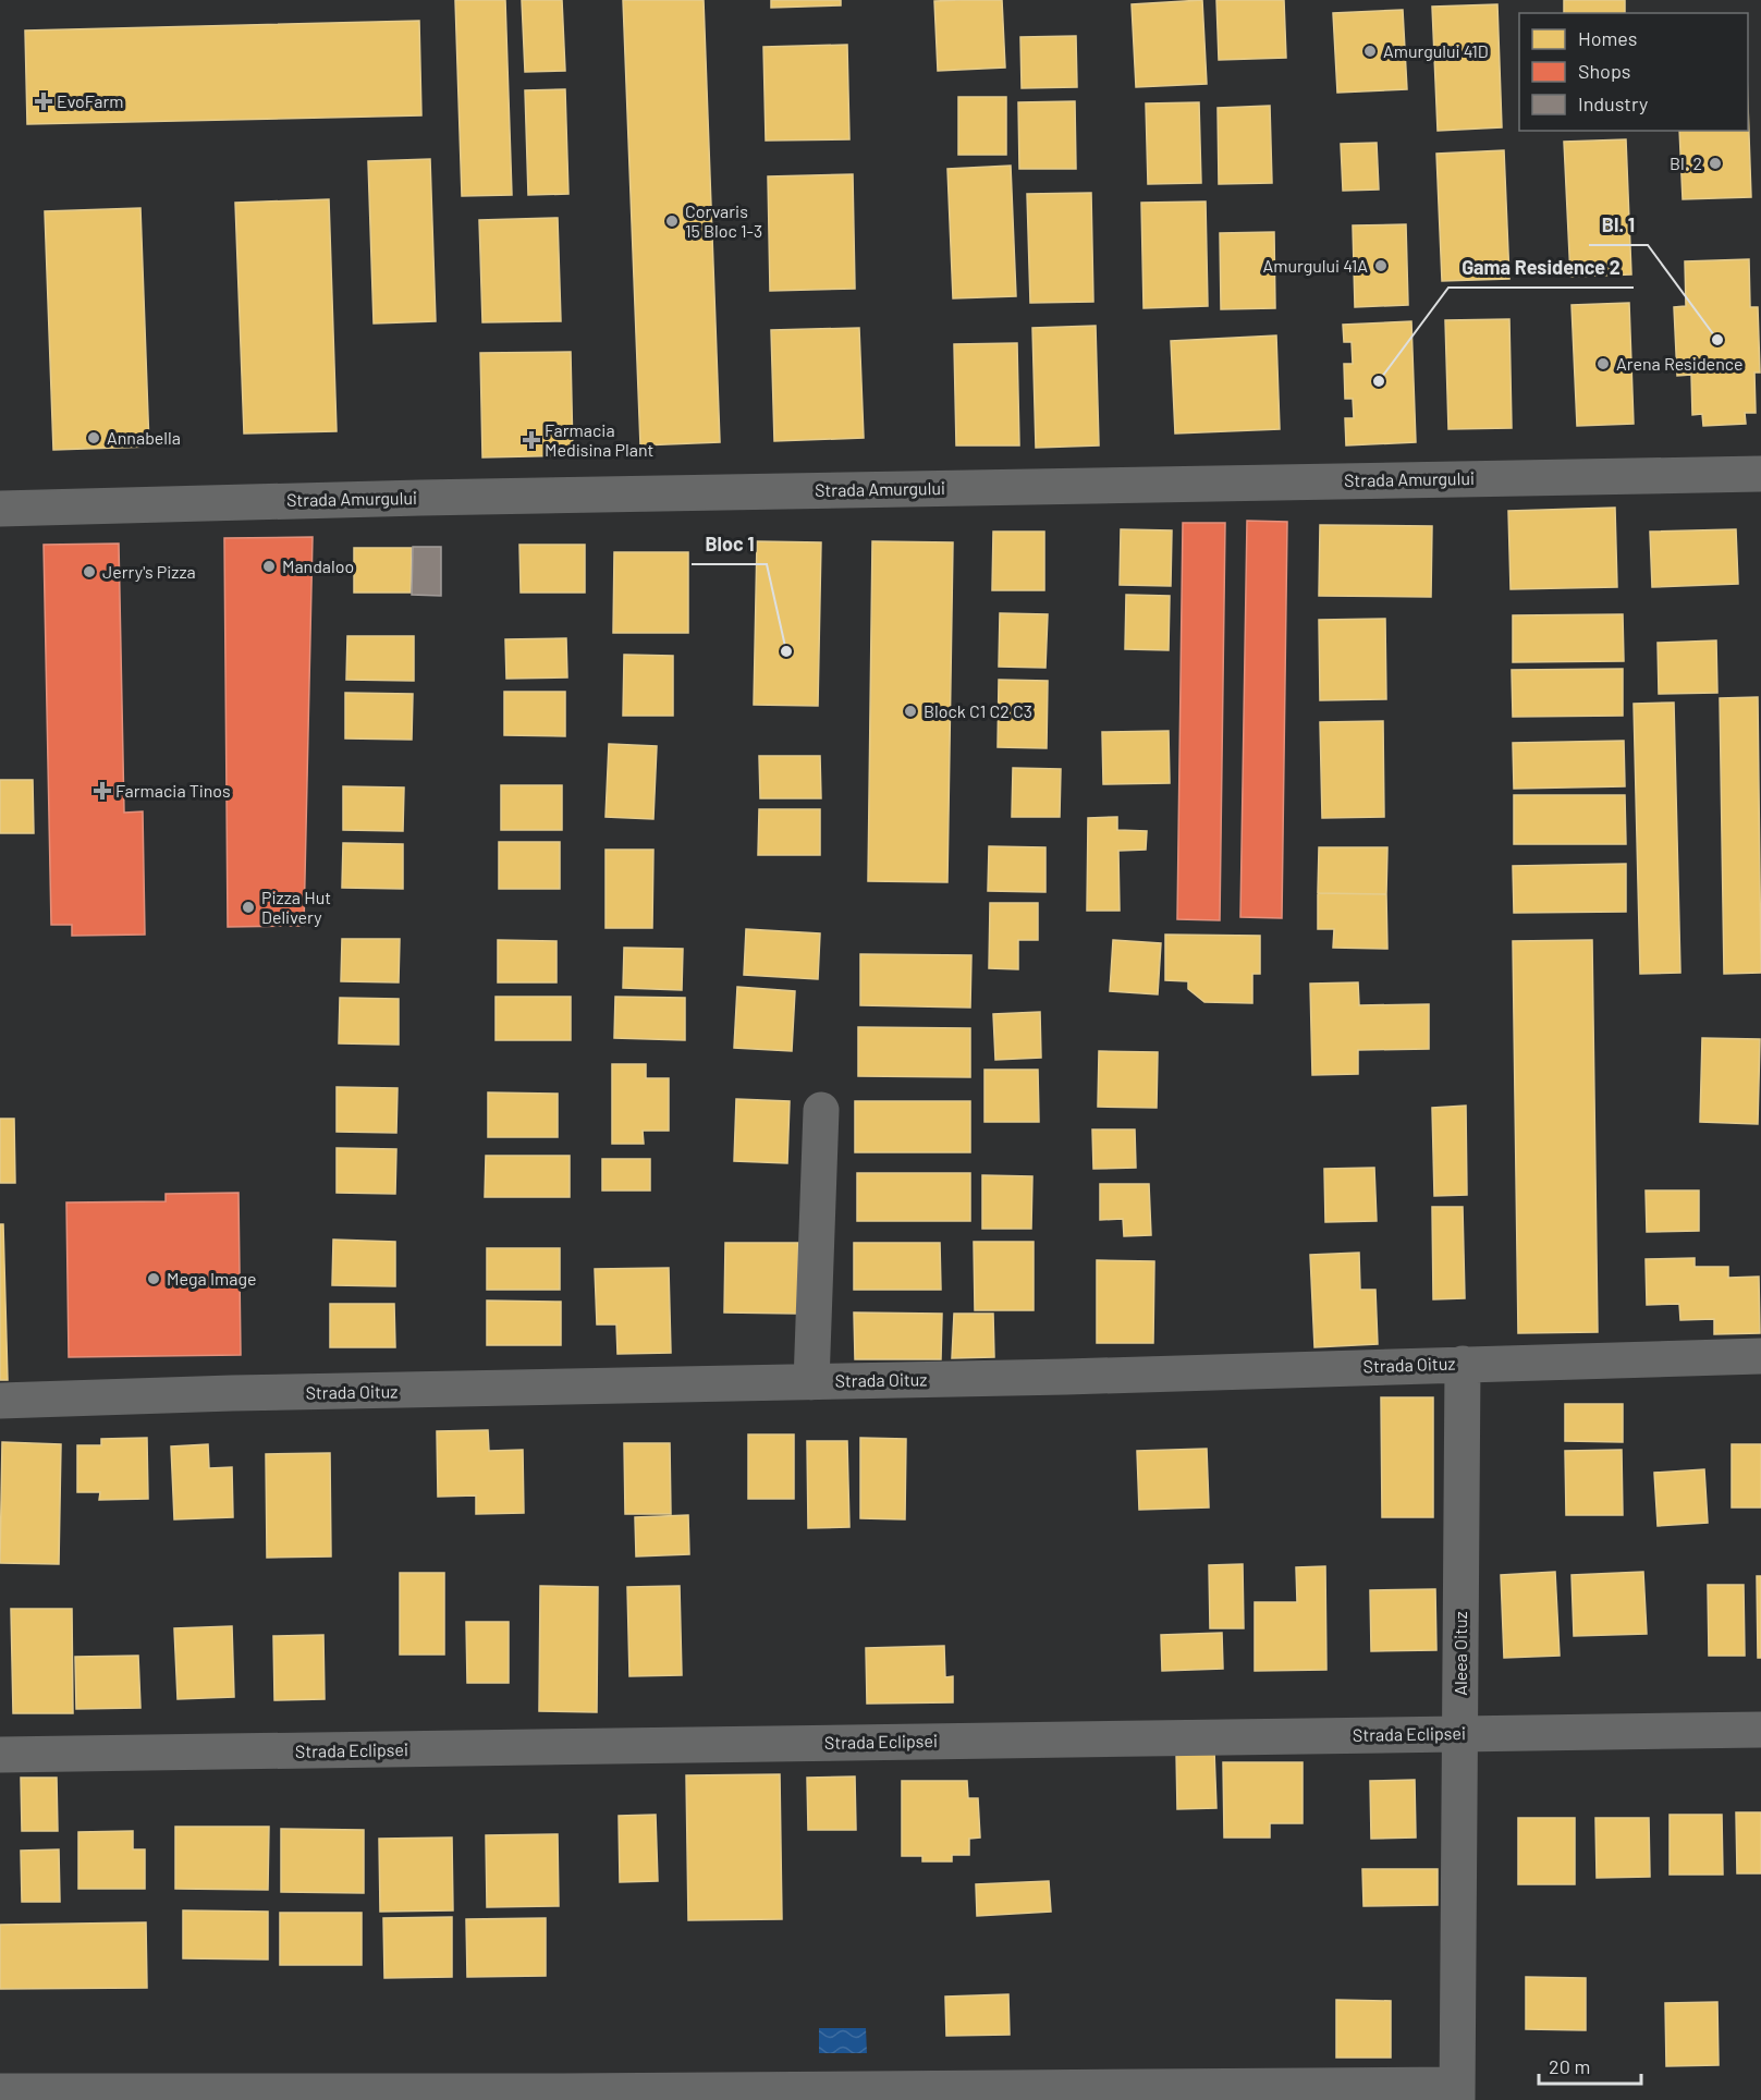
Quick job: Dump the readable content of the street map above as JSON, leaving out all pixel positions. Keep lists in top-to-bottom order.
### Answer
{
  "streets": {
    "street": [
      "Strada Amurgului",
      "Strada Oituz",
      "Aleea Oituz",
      "Strada Eclipsei"
    ]
  },
  "crossings": [
    ["Strada Oituz", "Aleea Oituz"],
    ["Aleea Oituz", "Strada Eclipsei"]
  ],
  "places": {
    "other": [
      "Amurgului 41D",
      "Bl. 2",
      "Corvaris 15 Bloc 1-3",
      "Amurgului 41A",
      "Bl. 1",
      "Arena Residence",
      "Gama Residence 2",
      "Annabella",
      "Mandaloo",
      "Jerry's Pizza",
      "Bloc 1",
      "Block C1 C2 C3",
      "Pizza Hut Delivery",
      "Mega Image"
    ],
    "health": ["EvoFarm", "Farmacia Medisina Plant", "Farmacia Tinos"]
  },
  "legend": ["Homes", "Shops", "Industry"],
  "scale_bar": "20 m"
}
